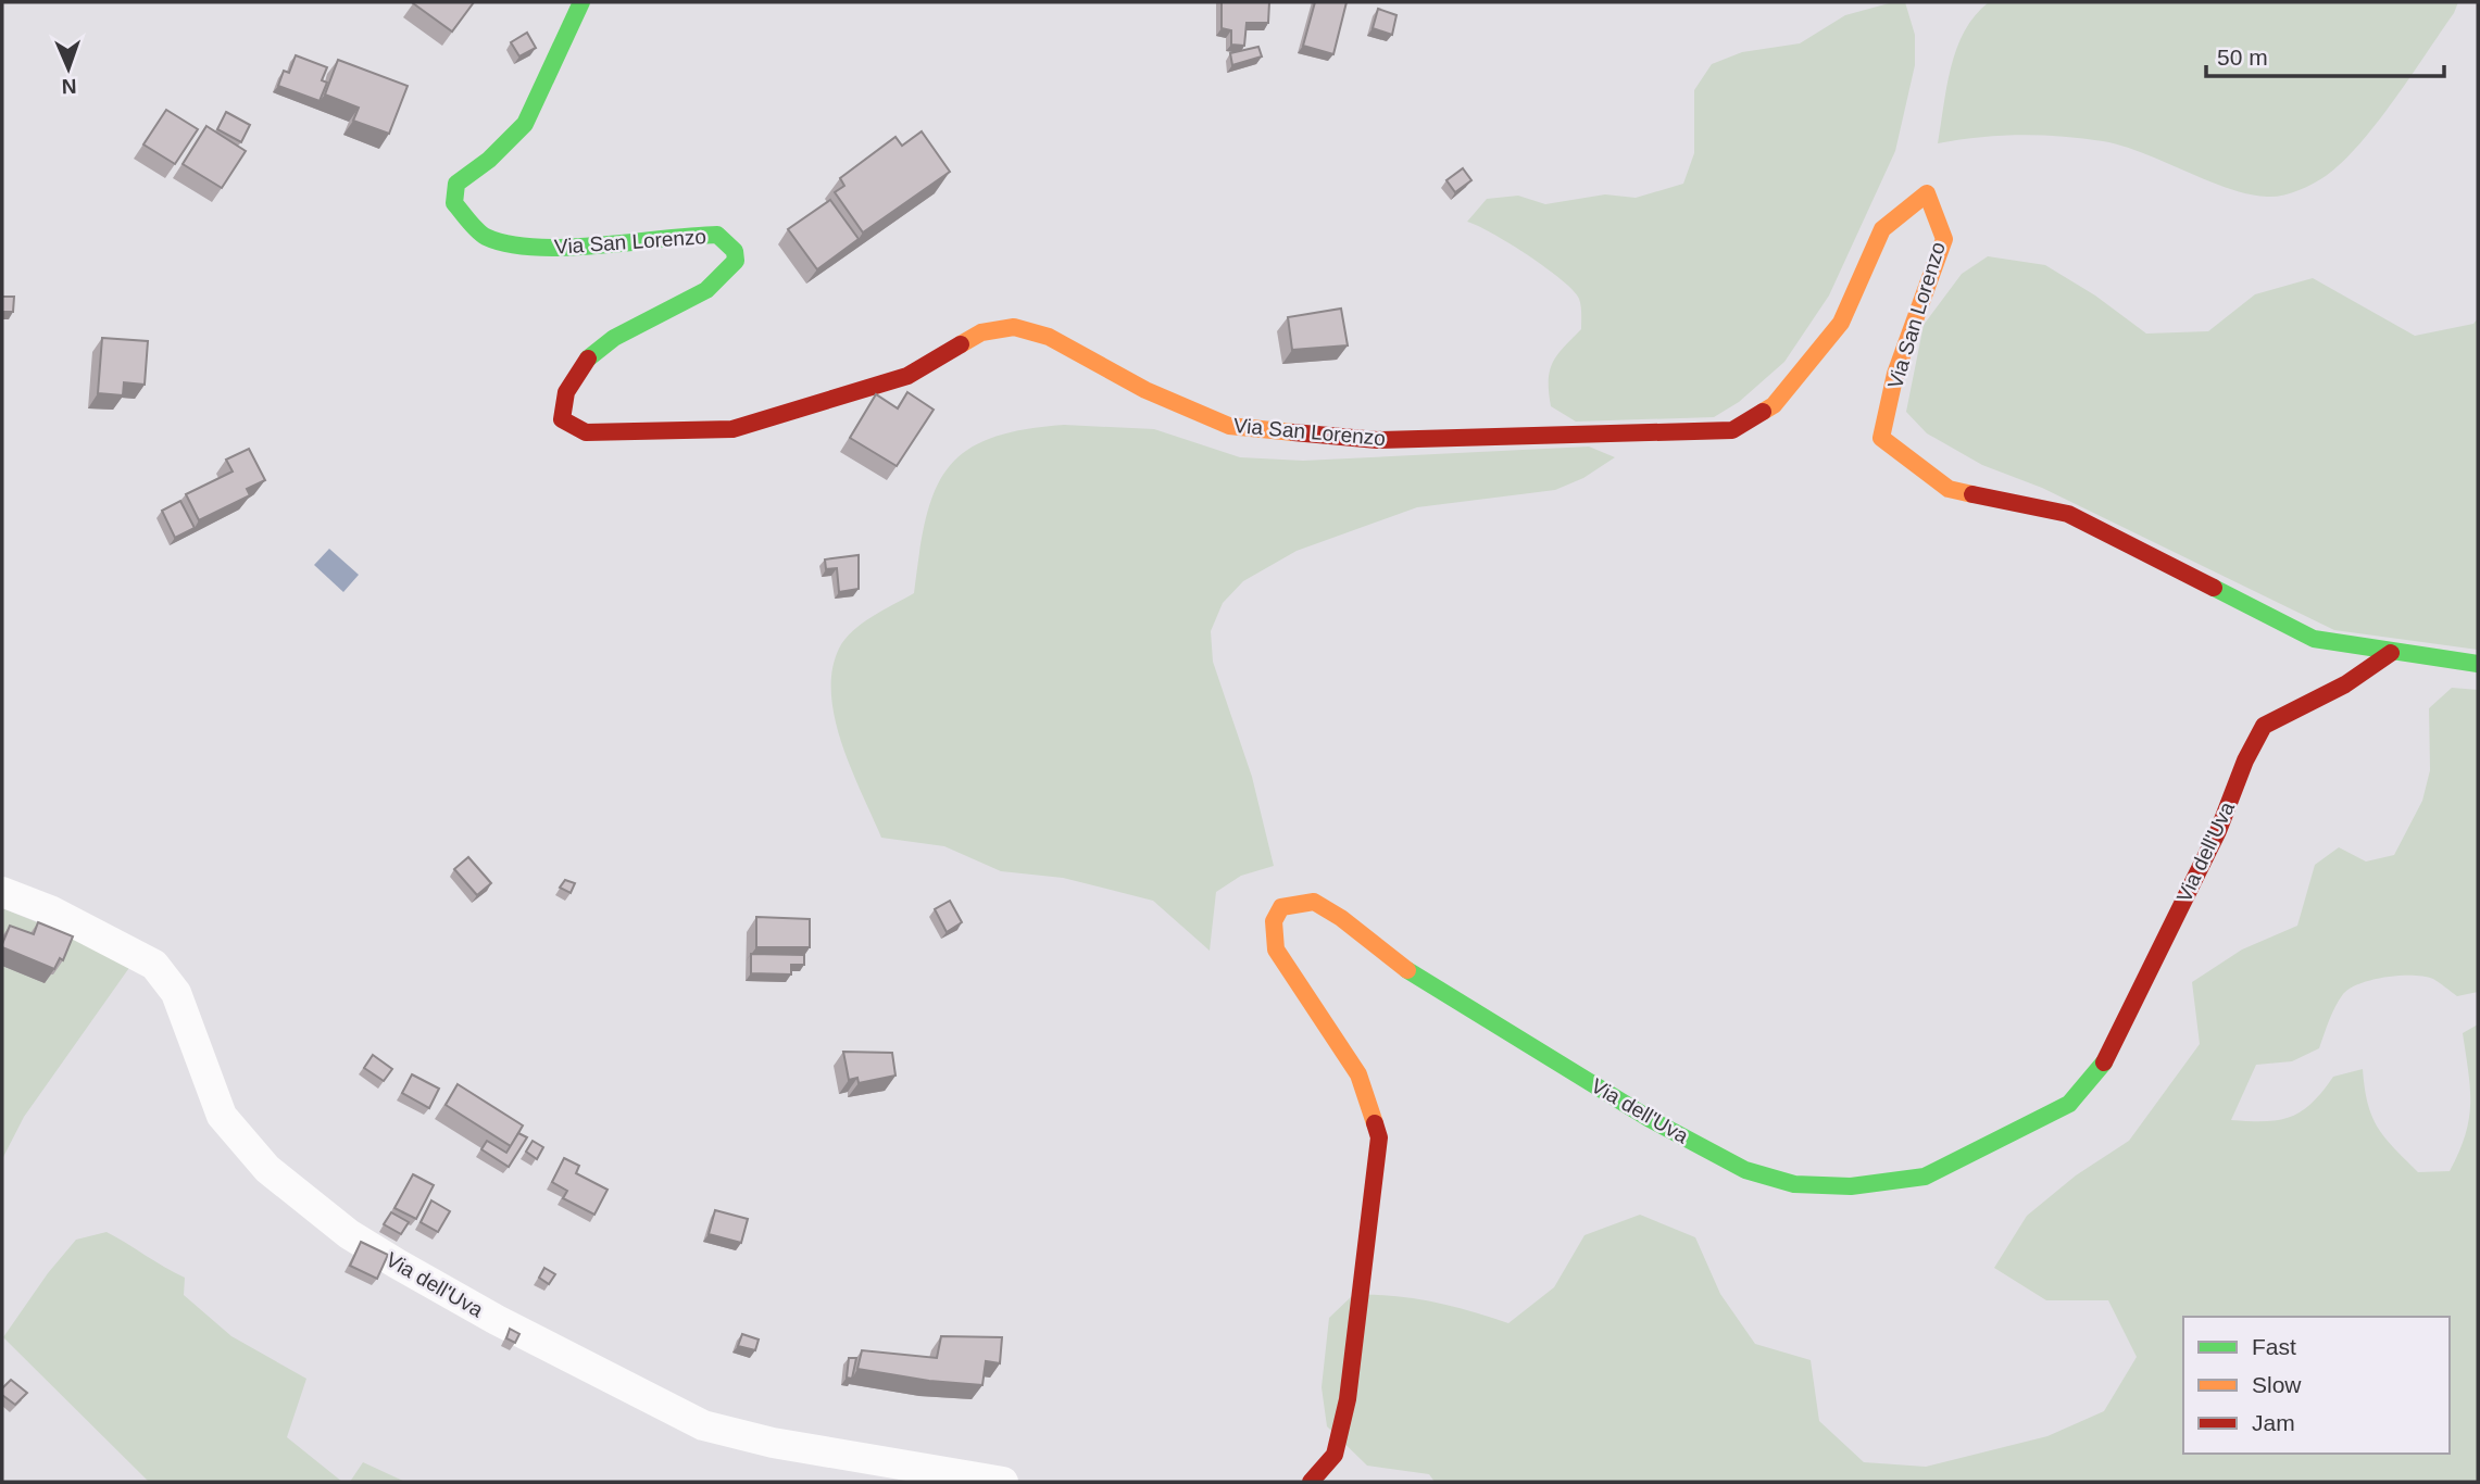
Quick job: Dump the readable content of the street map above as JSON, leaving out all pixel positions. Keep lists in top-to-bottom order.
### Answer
{
  "streets": {
    "street": ["Via San Lorenzo", "Via dell'Uva"]
  },
  "crossings": [
    ["Via San Lorenzo", "Via dell'Uva"]
  ],
  "legend": ["Fast", "Slow", "Jam"],
  "scale_bar": "50 m",
  "north": "bottom"
}
